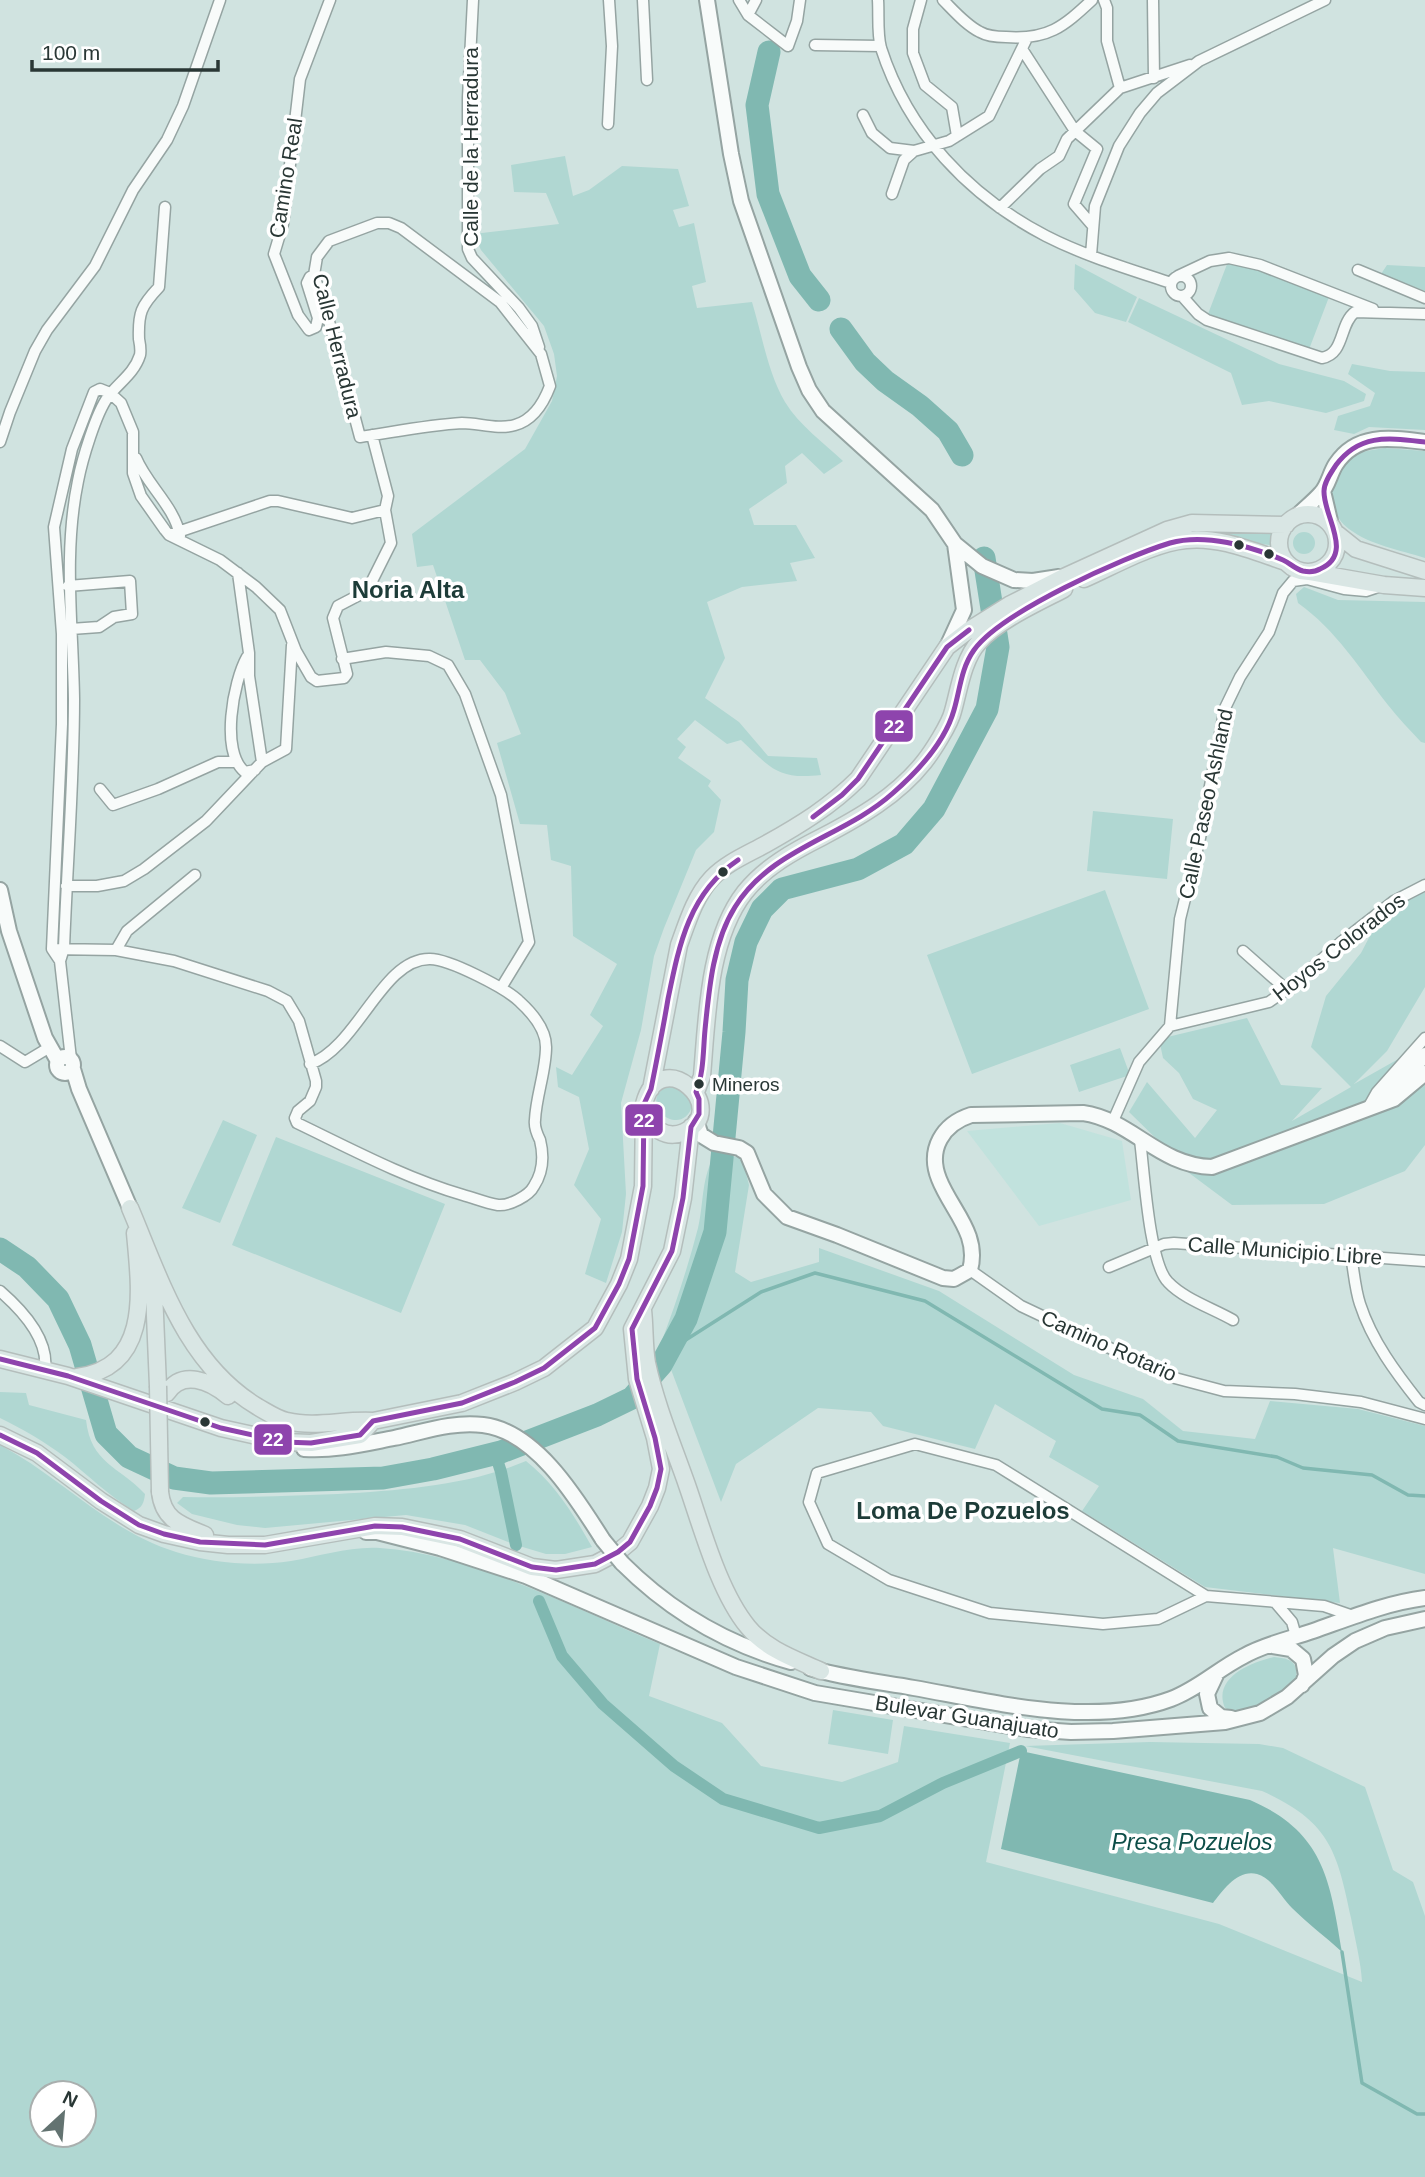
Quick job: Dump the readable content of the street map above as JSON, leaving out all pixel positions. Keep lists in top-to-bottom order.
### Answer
{
  "streets": {
    "main road": ["Bulevar Guanajuato"],
    "street": [
      "Calle de la Herradura",
      "Camino Real",
      "Calle Herradura",
      "Calle Paseo Ashland",
      "Hoyos Colorados",
      "Calle Municipio Libre",
      "Camino Rotario"
    ]
  },
  "crossings": [
    ["Calle de la Herradura", "Calle Herradura"],
    ["Camino Real", "Calle Herradura"],
    ["Calle Paseo Ashland", "Hoyos Colorados"]
  ],
  "districts": ["Noria Alta", "Loma De Pozuelos"],
  "water": ["Presa Pozuelos"],
  "places": ["Mineros"],
  "lines": ["transit line 22"],
  "scale_bar": "100 m",
  "north": "top right"
}
